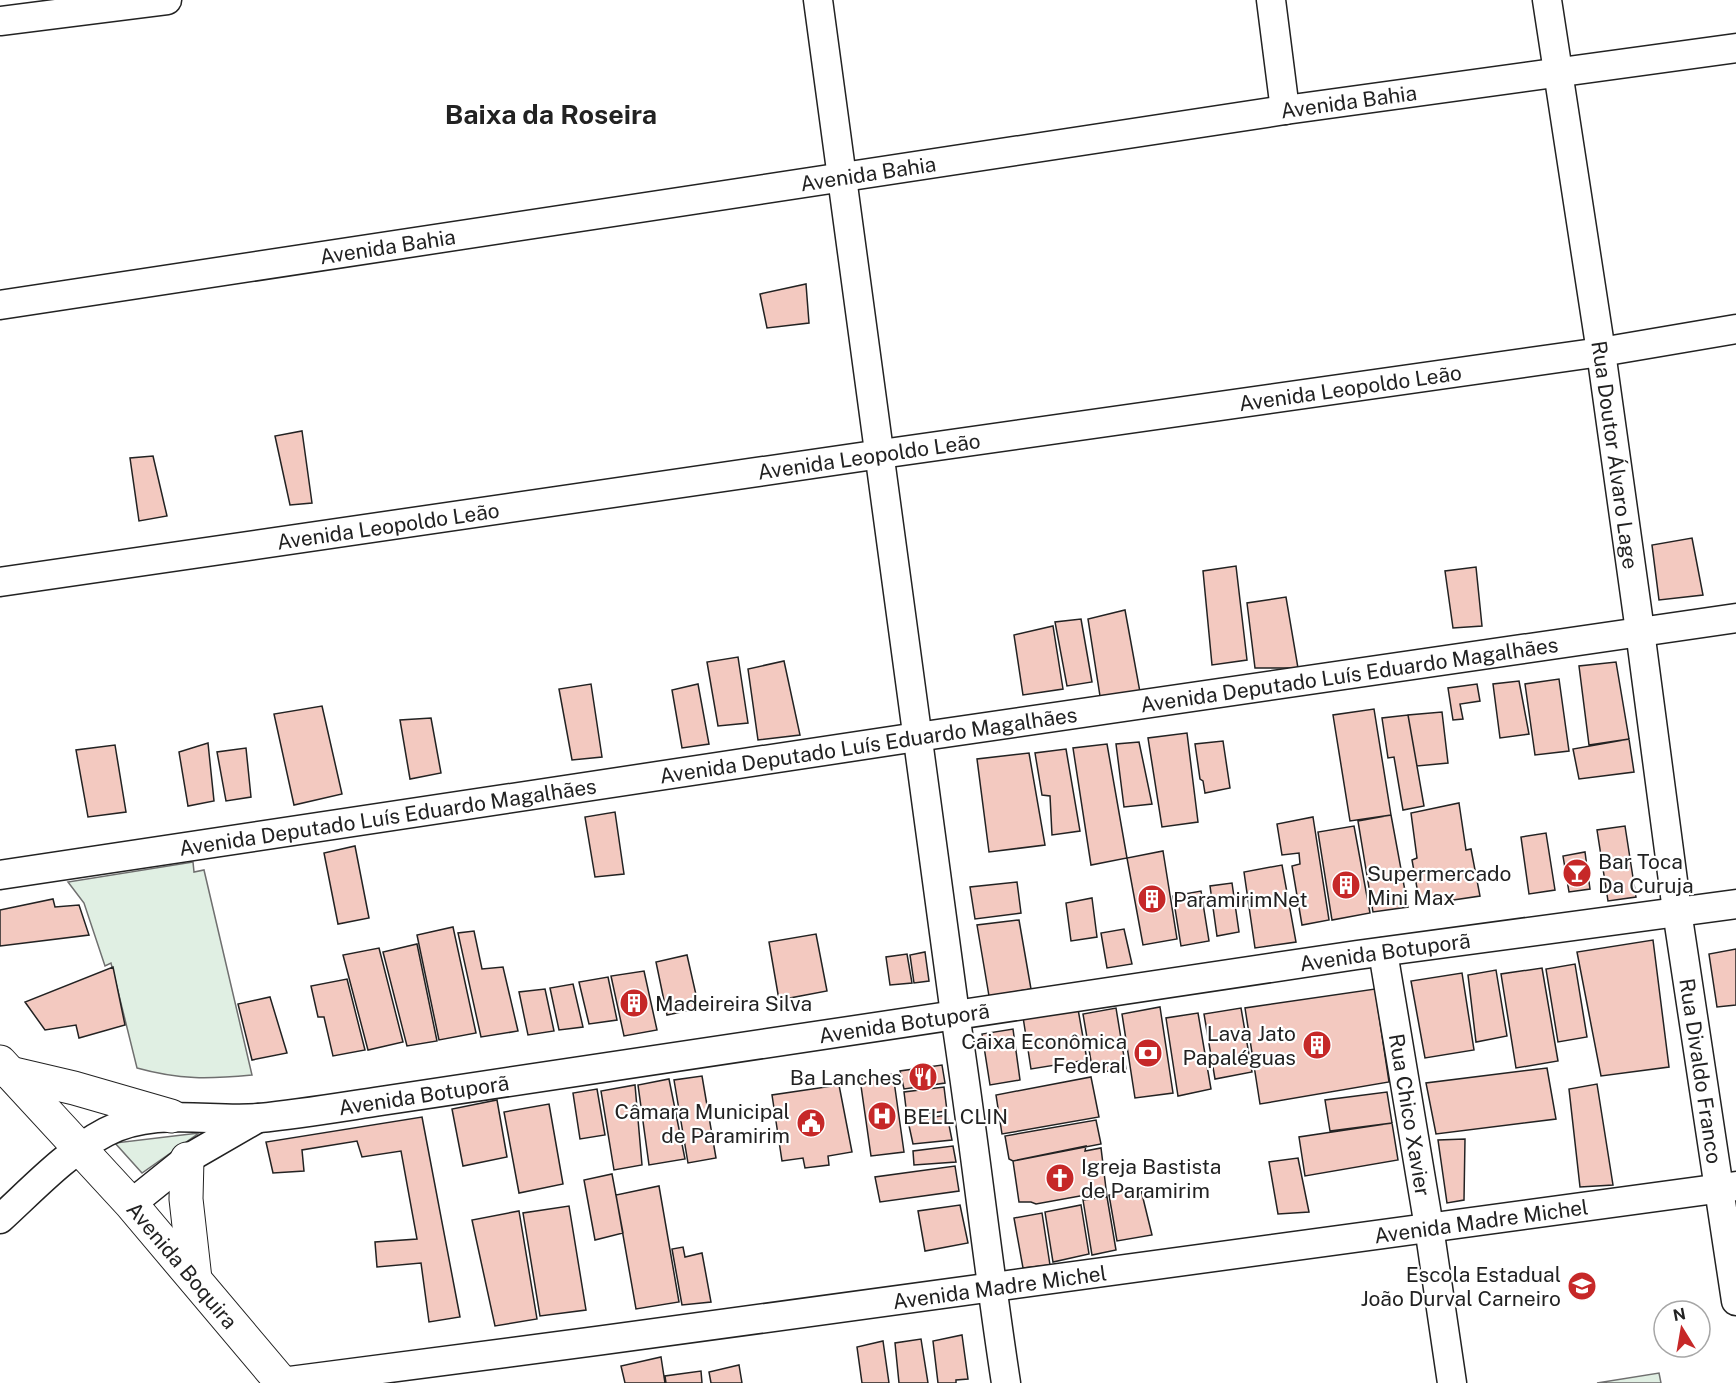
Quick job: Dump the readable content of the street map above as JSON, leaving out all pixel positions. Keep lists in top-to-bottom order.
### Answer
{
  "streets": {
    "main road": ["Avenida Boquira"],
    "street": [
      "Avenida Bahia",
      "Avenida Leopoldo Leão",
      "Rua Doutor Álvaro Lage",
      "Avenida Deputado Luís Eduardo Magalhães",
      "Avenida Botuporã",
      "Rua Divaldo Franco",
      "Rua Chico Xavier",
      "Avenida Madre Michel"
    ]
  },
  "crossings": [
    ["Avenida Bahia", "Rua Doutor Álvaro Lage"],
    ["Avenida Leopoldo Leão", "Rua Doutor Álvaro Lage"],
    ["Rua Doutor Álvaro Lage", "Avenida Deputado Luís Eduardo Magalhães"],
    ["Rua Doutor Álvaro Lage", "Avenida Botuporã"],
    ["Rua Doutor Álvaro Lage", "Rua Divaldo Franco"],
    ["Avenida Botuporã", "Rua Divaldo Franco"],
    ["Avenida Botuporã", "Rua Chico Xavier"],
    ["Avenida Botuporã", "Avenida Boquira"],
    ["Rua Divaldo Franco", "Avenida Madre Michel"],
    ["Rua Chico Xavier", "Avenida Madre Michel"],
    ["Avenida Madre Michel", "Avenida Boquira"]
  ],
  "districts": ["Baixa da Roseira"],
  "places": {
    "bar": ["Bar Toca Da Curuja"],
    "building": [
      "Supermercado Mini Max",
      "ParamirimNet",
      "Madeireira Silva",
      "Lava Jato Papaléguas"
    ],
    "bank": ["Caixa Econômica Federal"],
    "restaurant": ["Ba Lanches"],
    "hospital": ["BELL CLIN"],
    "public building": ["Câmara Municipal de Paramirim"],
    "church": ["Igreja Bastista de Paramirim"],
    "school or university": ["Escola Estadual João Durval Carneiro"]
  },
  "north": "top"
}
